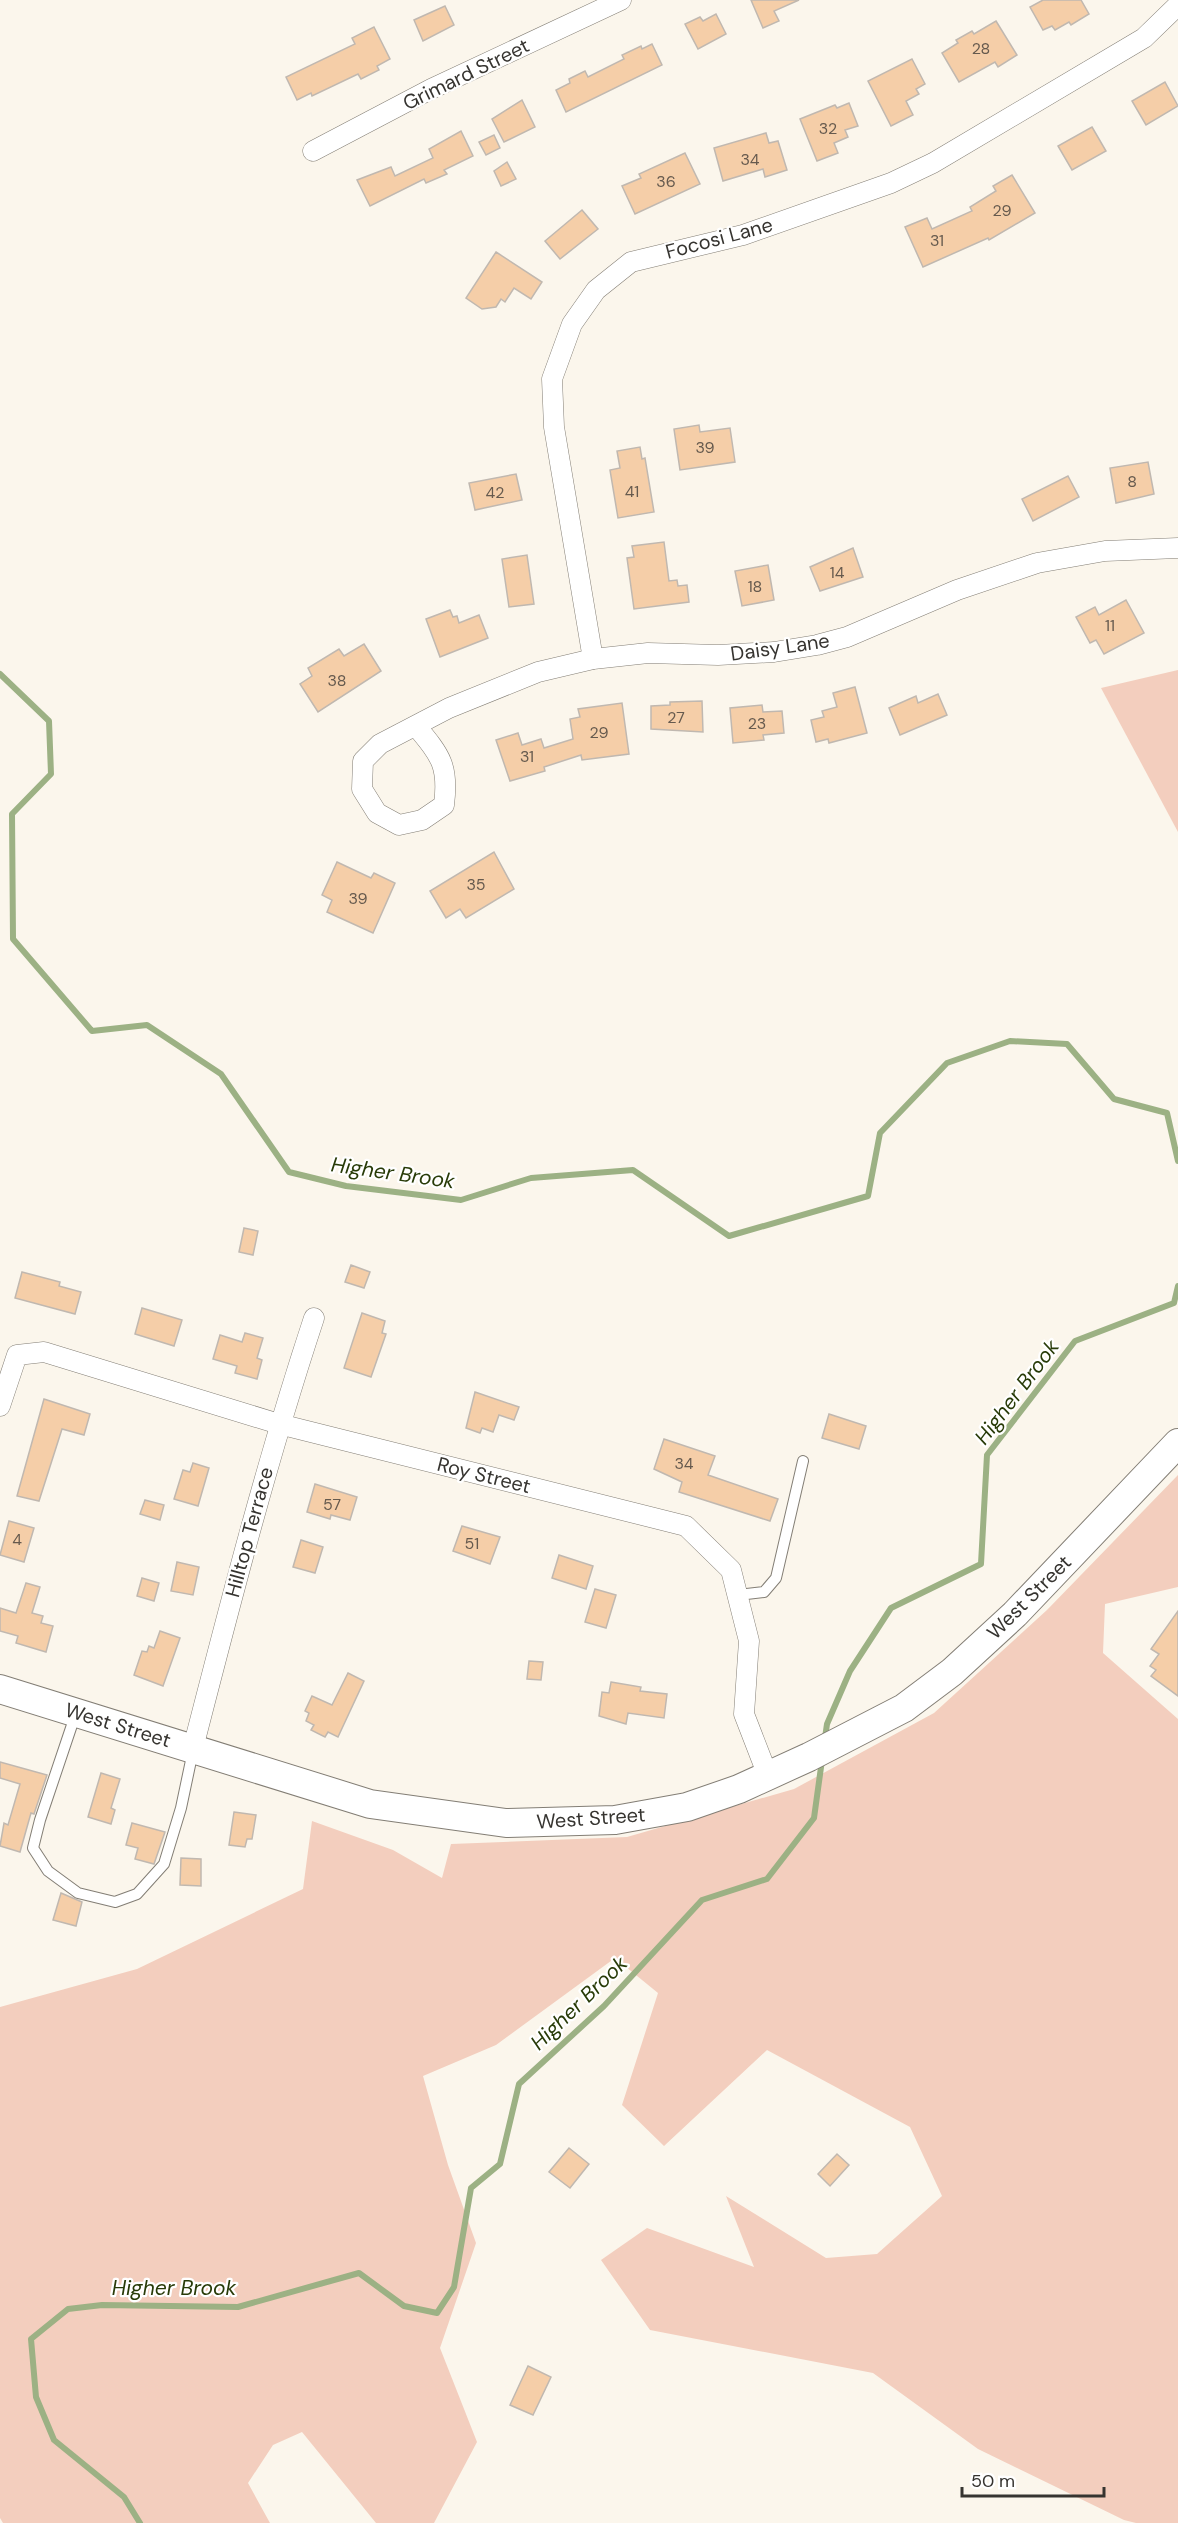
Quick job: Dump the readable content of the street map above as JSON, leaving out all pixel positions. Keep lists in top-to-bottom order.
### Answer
{
  "streets": {
    "main road": ["West Street"],
    "street": [
      "Grimard Street",
      "Focosi Lane",
      "Daisy Lane",
      "Roy Street",
      "Hilltop Terrace"
    ]
  },
  "crossings": [
    ["Focosi Lane", "Daisy Lane"],
    ["Roy Street", "Hilltop Terrace"],
    ["Roy Street", "West Street"],
    ["Hilltop Terrace", "West Street"]
  ],
  "water": ["Higher Brook"],
  "house_numbers": [
    "28",
    "32",
    "34",
    "36",
    "29",
    "31",
    "39",
    "8",
    "41",
    "42",
    "14",
    "18",
    "11",
    "38",
    "27",
    "23",
    "29",
    "31",
    "35",
    "39",
    "34",
    "57",
    "4",
    "51"
  ],
  "scale_bar": "50 m"
}
